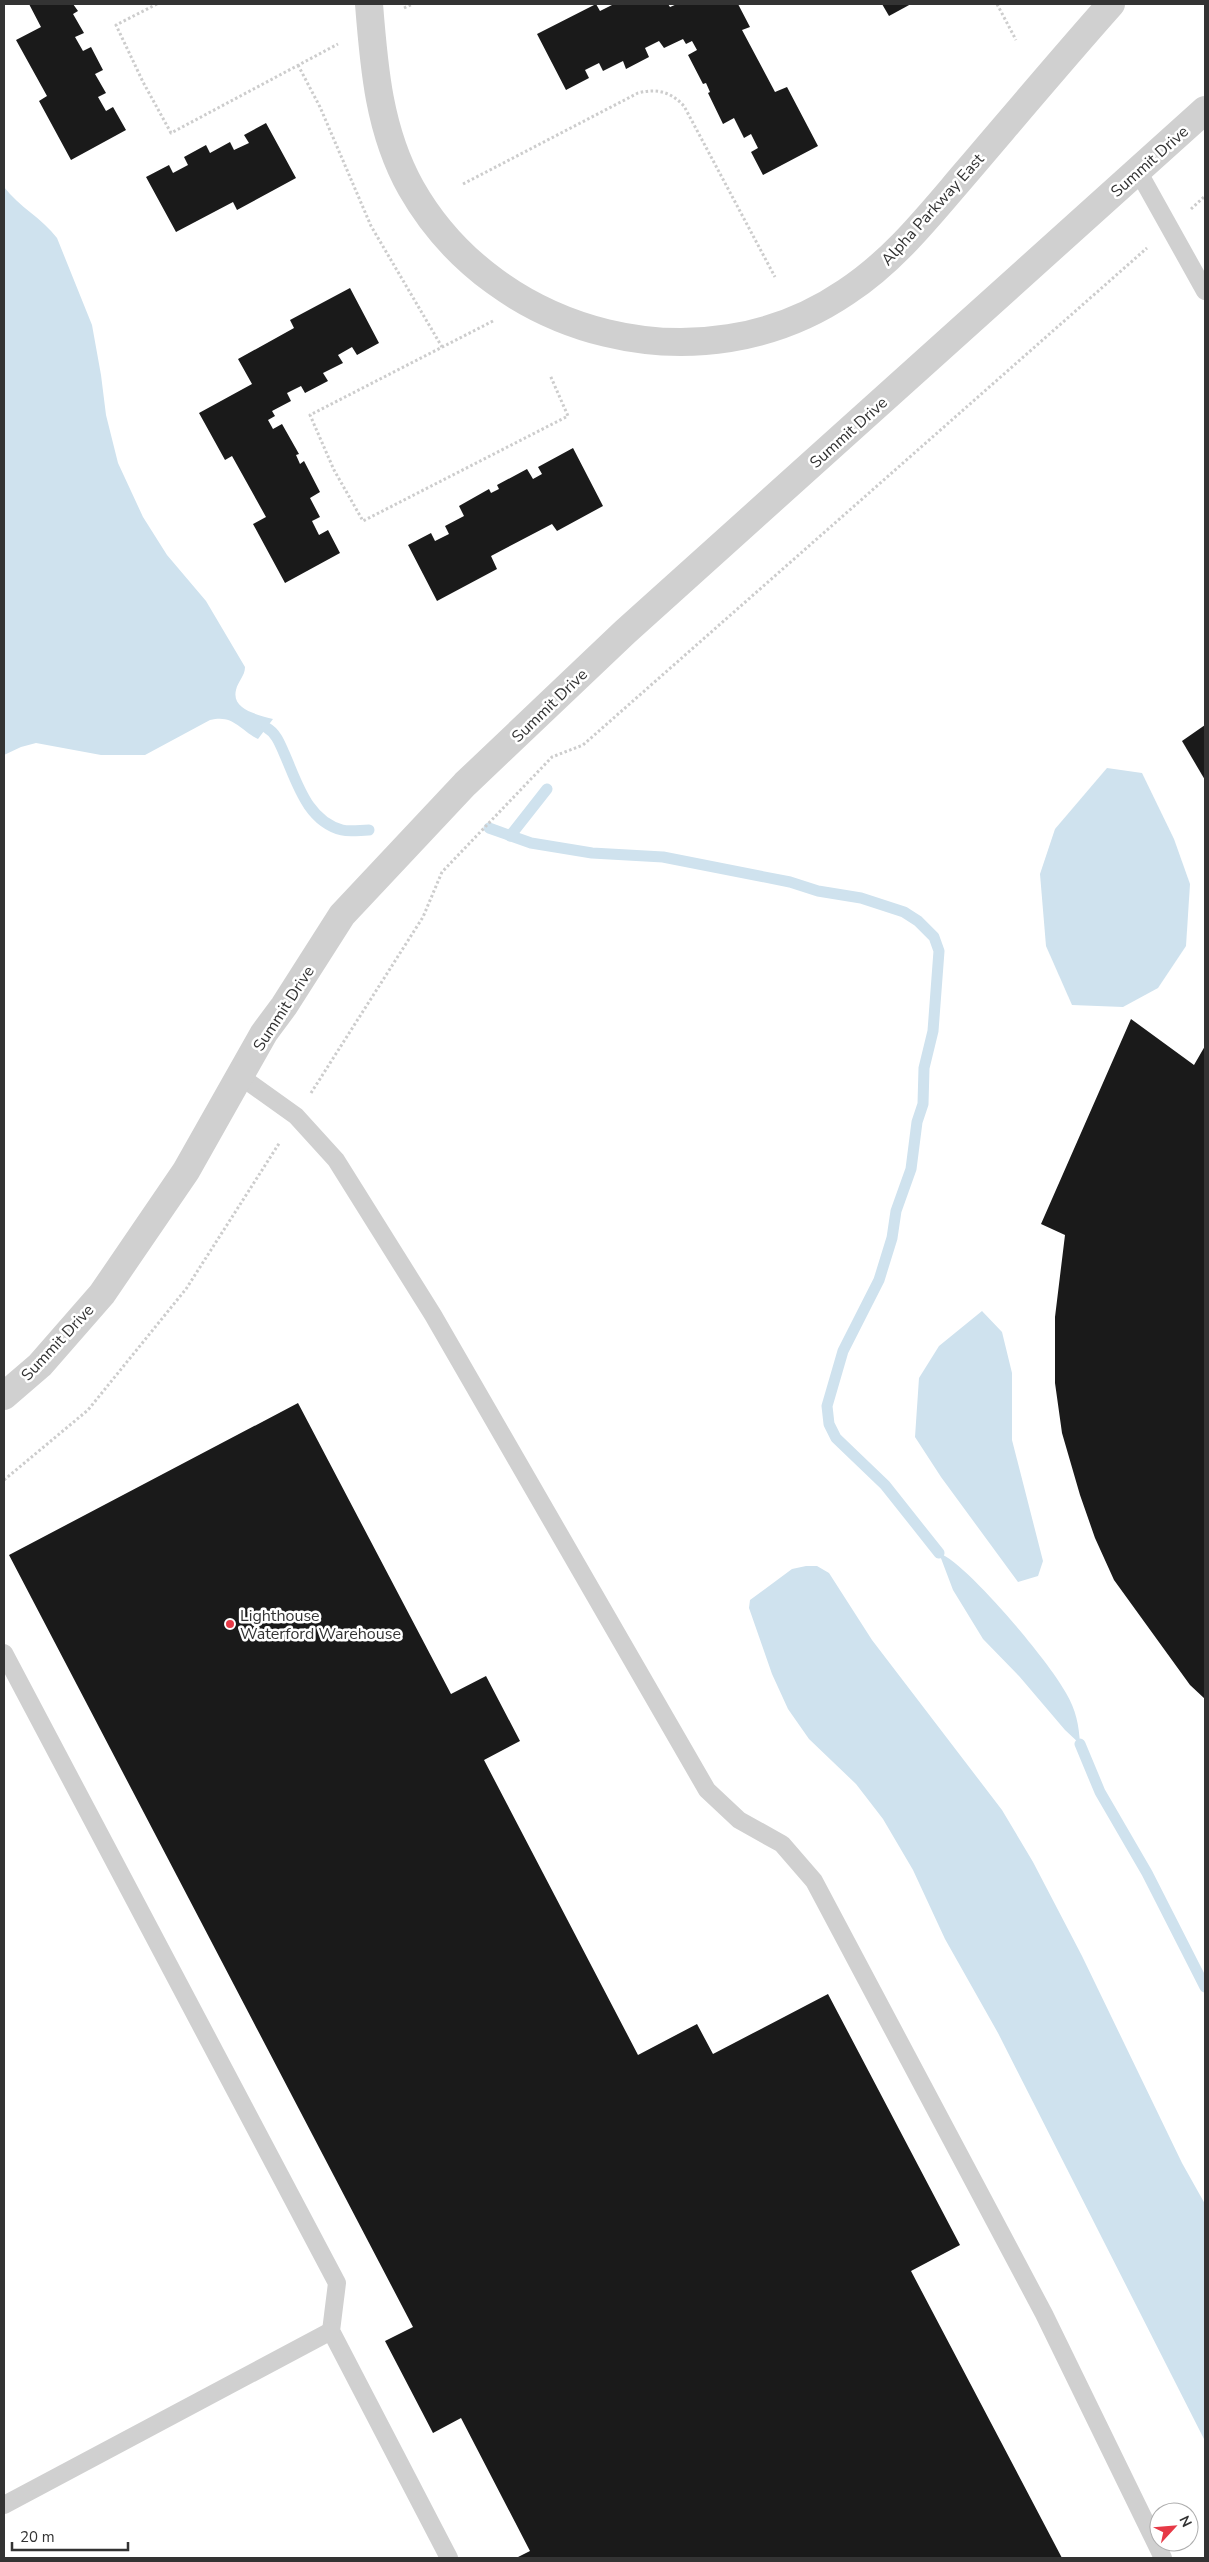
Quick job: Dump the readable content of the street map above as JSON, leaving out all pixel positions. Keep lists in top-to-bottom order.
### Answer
{
  "streets": {
    "street": ["Summit Drive", "Alpha Parkway East"]
  },
  "places": ["Lighthouse Waterford Warehouse"],
  "scale_bar": "20 m",
  "north": "top right"
}
